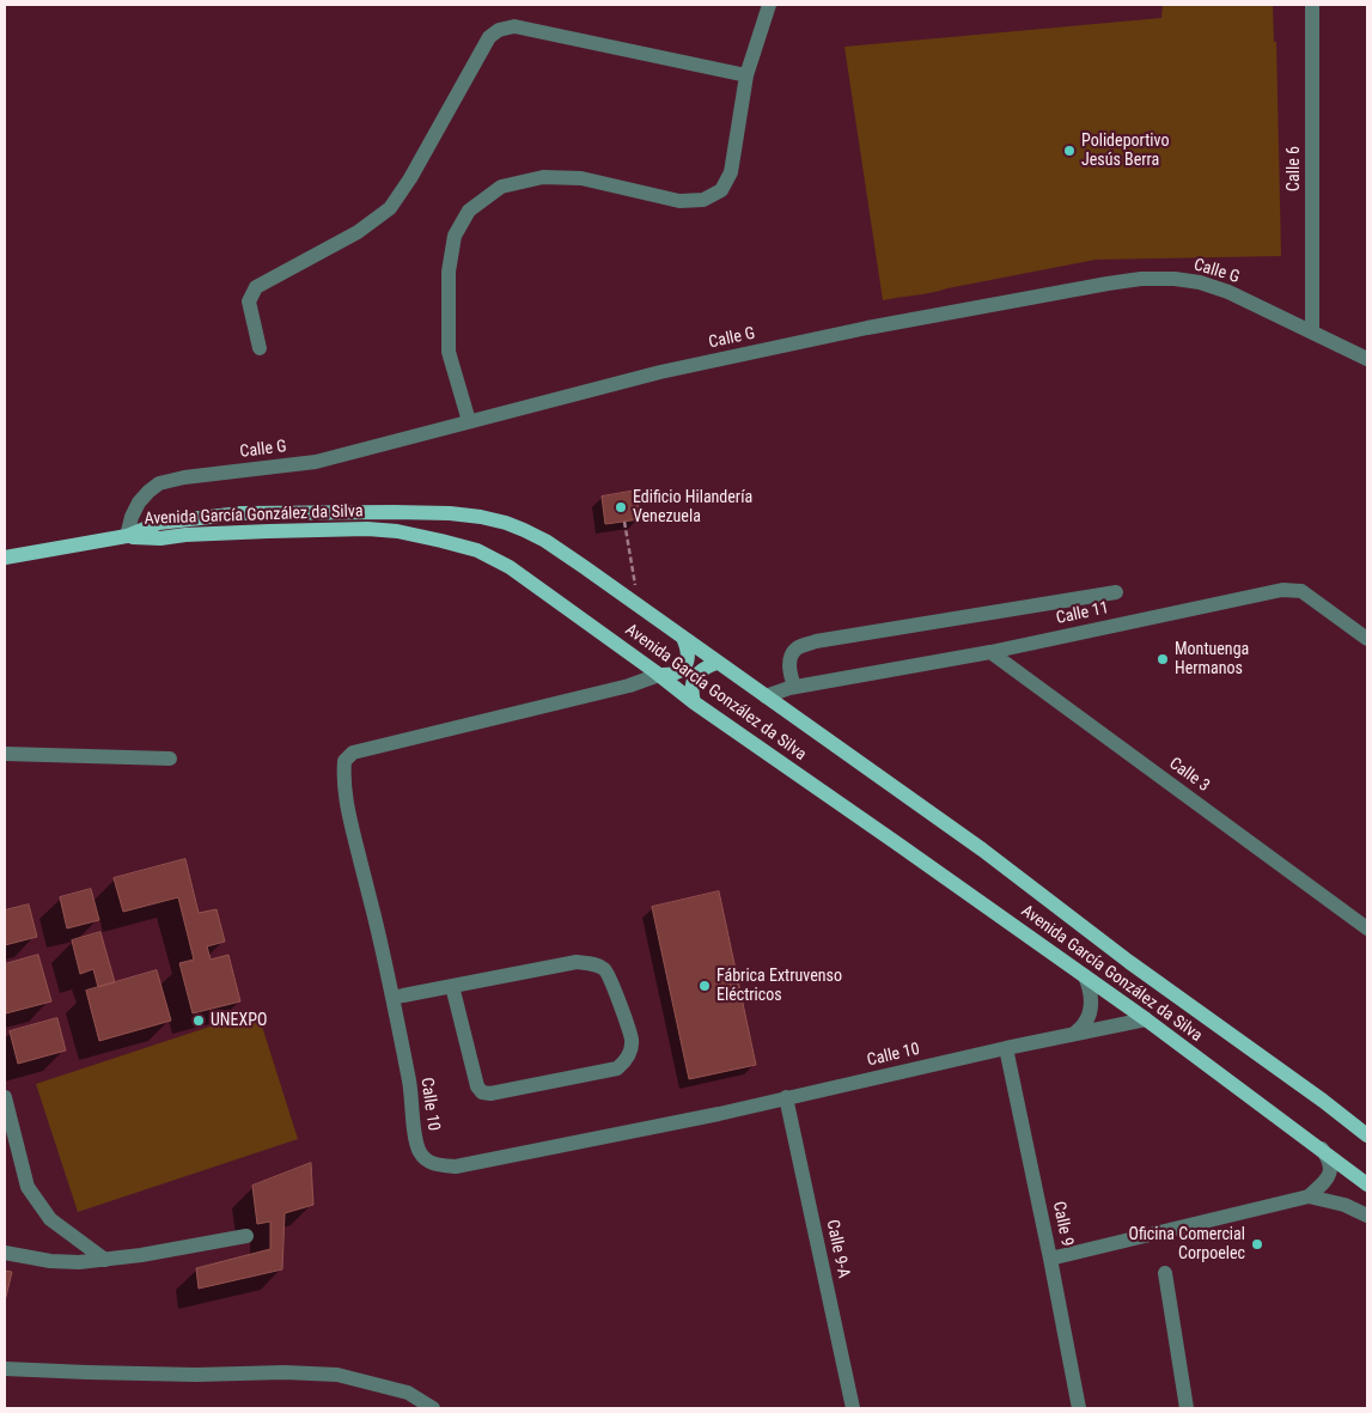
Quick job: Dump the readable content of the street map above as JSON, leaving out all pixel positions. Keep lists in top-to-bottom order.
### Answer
{
  "streets": {
    "main road": ["Avenida García González da Silva"],
    "street": [
      "Calle 6",
      "Calle G",
      "Calle 11",
      "Calle 3",
      "Calle 10",
      "Calle 9",
      "Calle 9-A"
    ]
  },
  "crossings": [
    ["Calle 6", "Calle G"],
    ["Calle G", "Avenida García González da Silva"],
    ["Avenida García González da Silva", "Calle 11"],
    ["Avenida García González da Silva", "Calle 10"],
    ["Calle 11", "Calle 3"],
    ["Calle 10", "Calle 9"],
    ["Calle 10", "Calle 9-A"]
  ],
  "places": [
    "Polideportivo Jesús Berra",
    "Edificio Hilandería Venezuela",
    "Montuenga Hermanos",
    "Fábrica Extruvenso Eléctricos",
    "UNEXPO",
    "Oficina Comercial Corpoelec"
  ]
}
